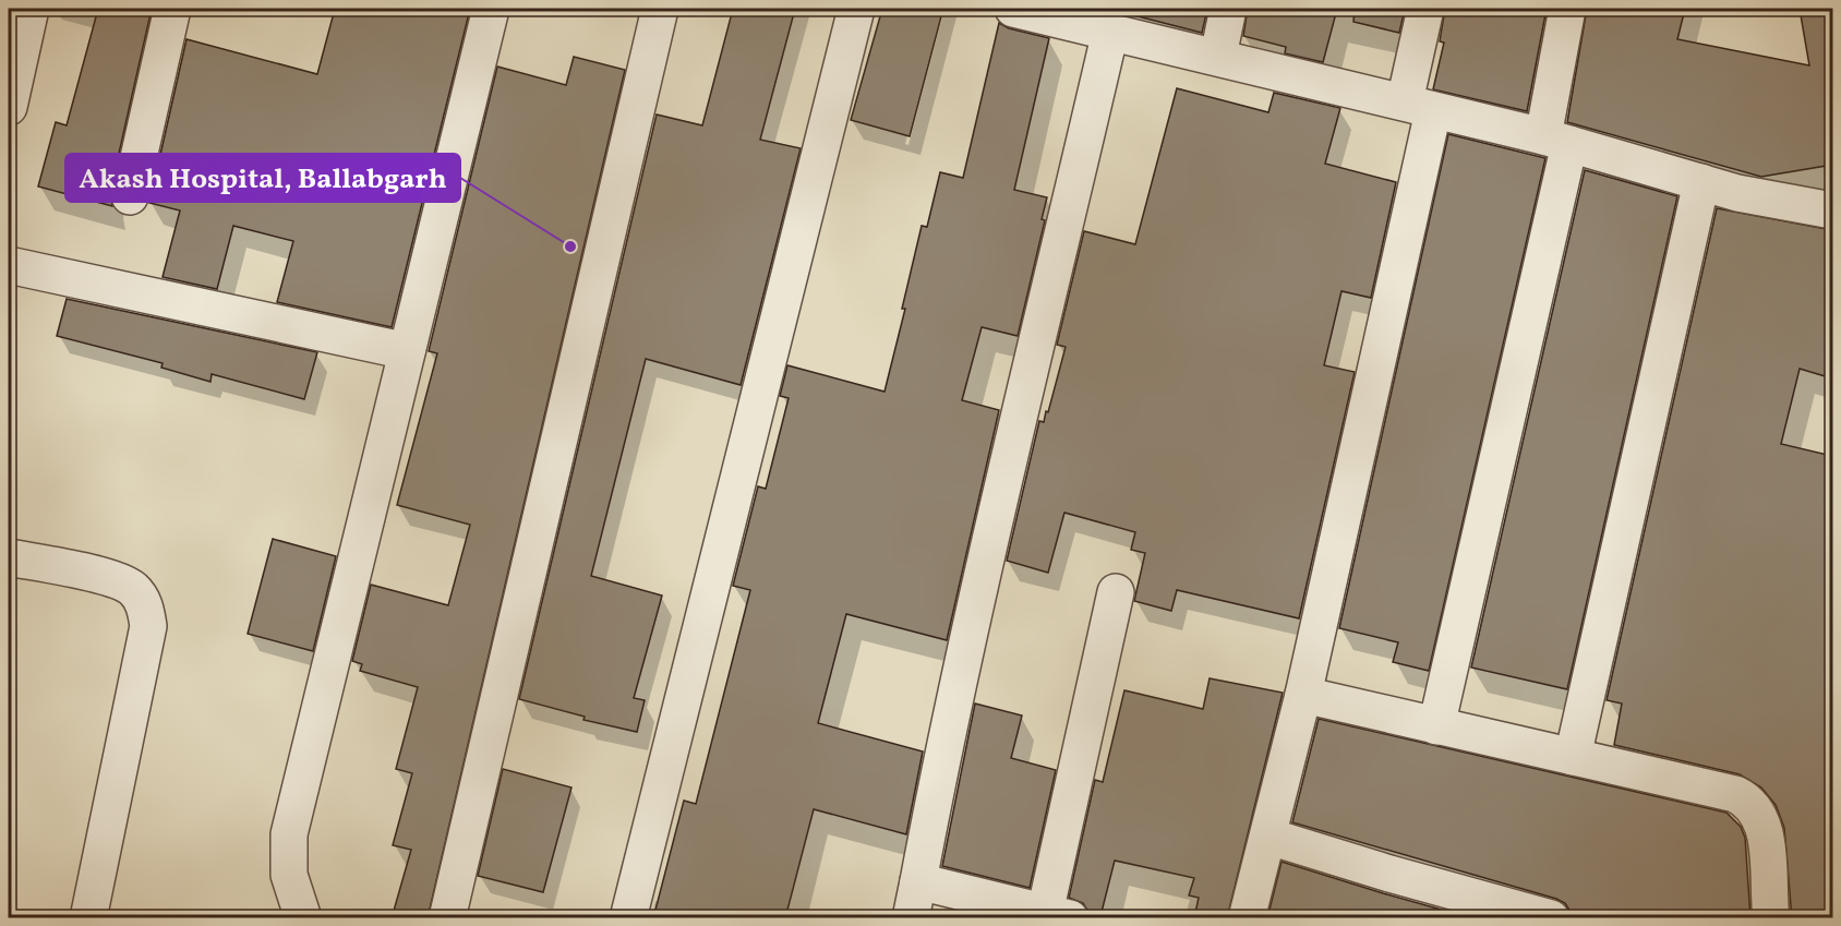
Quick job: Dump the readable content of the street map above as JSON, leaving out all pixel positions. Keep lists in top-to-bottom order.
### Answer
{
  "places": ["Akash Hospital, Ballabgarh"]
}
